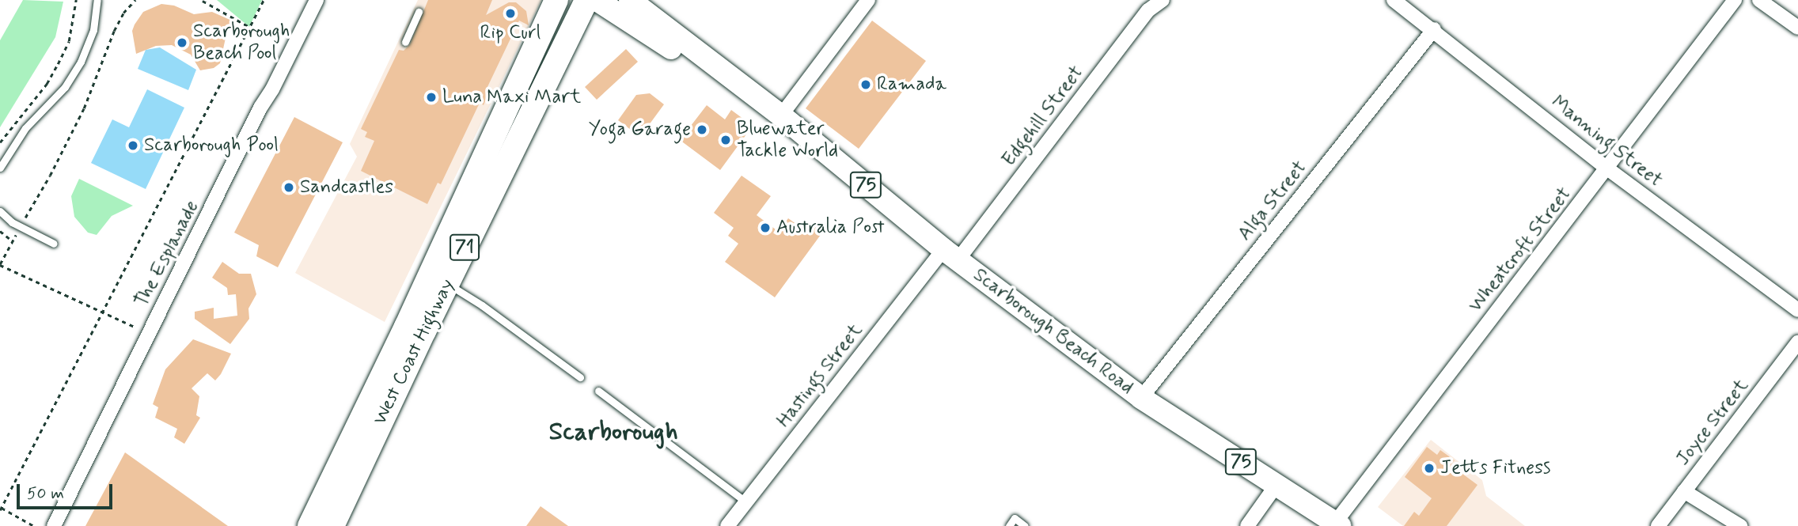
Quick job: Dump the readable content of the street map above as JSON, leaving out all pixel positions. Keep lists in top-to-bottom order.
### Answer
{
  "streets": {
    "highway": ["71", "West Coast Highway"],
    "main road": ["75", "Scarborough Beach Road"],
    "street": [
      "Edgehill Street",
      "Manning Street",
      "Alga Street",
      "Wheatcroft Street",
      "The Esplanade",
      "Hastings Street",
      "Joyce Street"
    ]
  },
  "crossings": [
    ["Edgehill Street", "Scarborough Beach Road"],
    ["Edgehill Street", "Hastings Street"],
    ["Manning Street", "Alga Street"],
    ["Manning Street", "Wheatcroft Street"],
    ["Alga Street", "Scarborough Beach Road"],
    ["Wheatcroft Street", "Scarborough Beach Road"],
    ["Scarborough Beach Road", "Hastings Street"]
  ],
  "districts": ["Scarborough"],
  "places": [
    "Rip Curl",
    "Scarborough Beach Pool",
    "Ramada",
    "Luna Maxi Mart",
    "Yoga Garage",
    "Bluewater Tackle World",
    "Scarborough Pool",
    "Sandcastles",
    "Australia Post",
    "Jetts Fitness"
  ],
  "scale_bar": "50 m"
}
